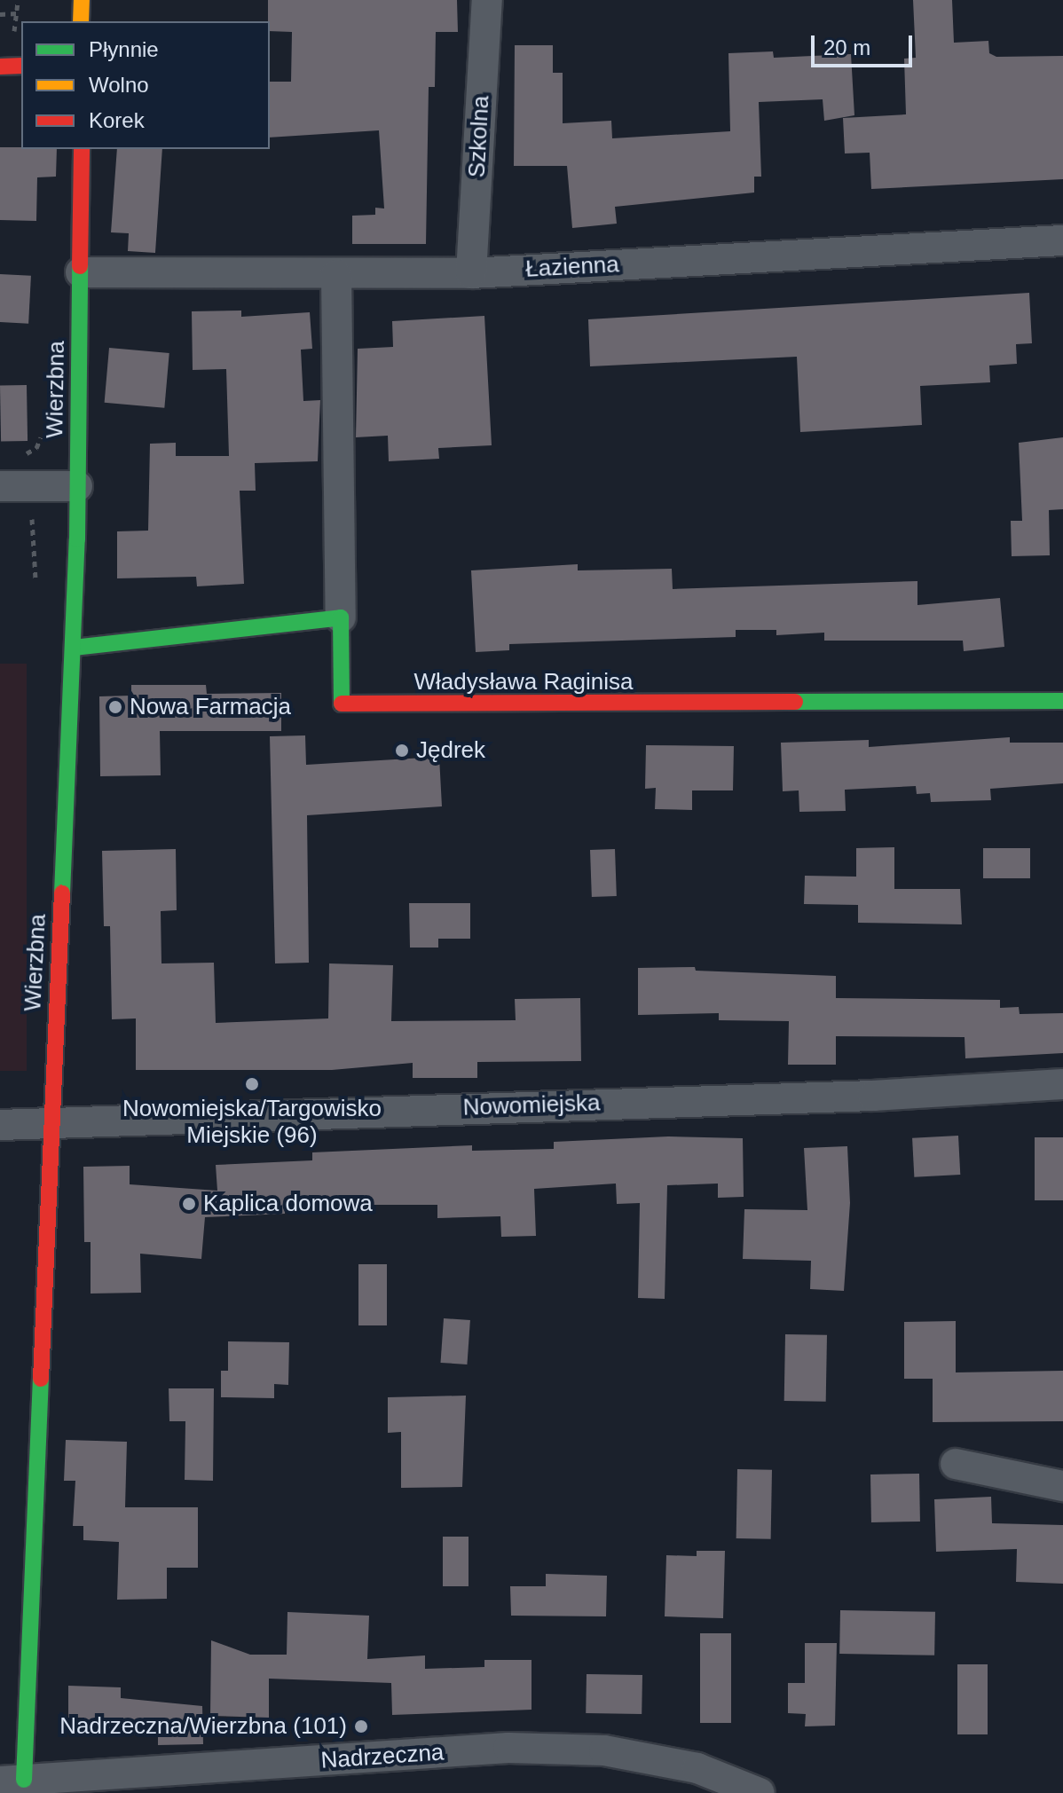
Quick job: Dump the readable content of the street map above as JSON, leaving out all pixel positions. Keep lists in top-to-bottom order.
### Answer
{
  "streets": {
    "street": [
      "Szkolna",
      "Łazienna",
      "Wierzbna",
      "Władysława Raginisa",
      "Nowomiejska",
      "Nadrzeczna"
    ]
  },
  "crossings": [
    ["Szkolna", "Łazienna"],
    ["Łazienna", "Wierzbna"],
    ["Wierzbna", "Nowomiejska"],
    ["Wierzbna", "Nadrzeczna"]
  ],
  "places": [
    "Nowa Farmacja",
    "Jędrek",
    "Nowomiejska/Targowisko Miejskie (96)",
    "Kaplica domowa",
    "Nadrzeczna/Wierzbna (101)"
  ],
  "legend": ["Płynnie", "Wolno", "Korek"],
  "scale_bar": "20 m"
}
